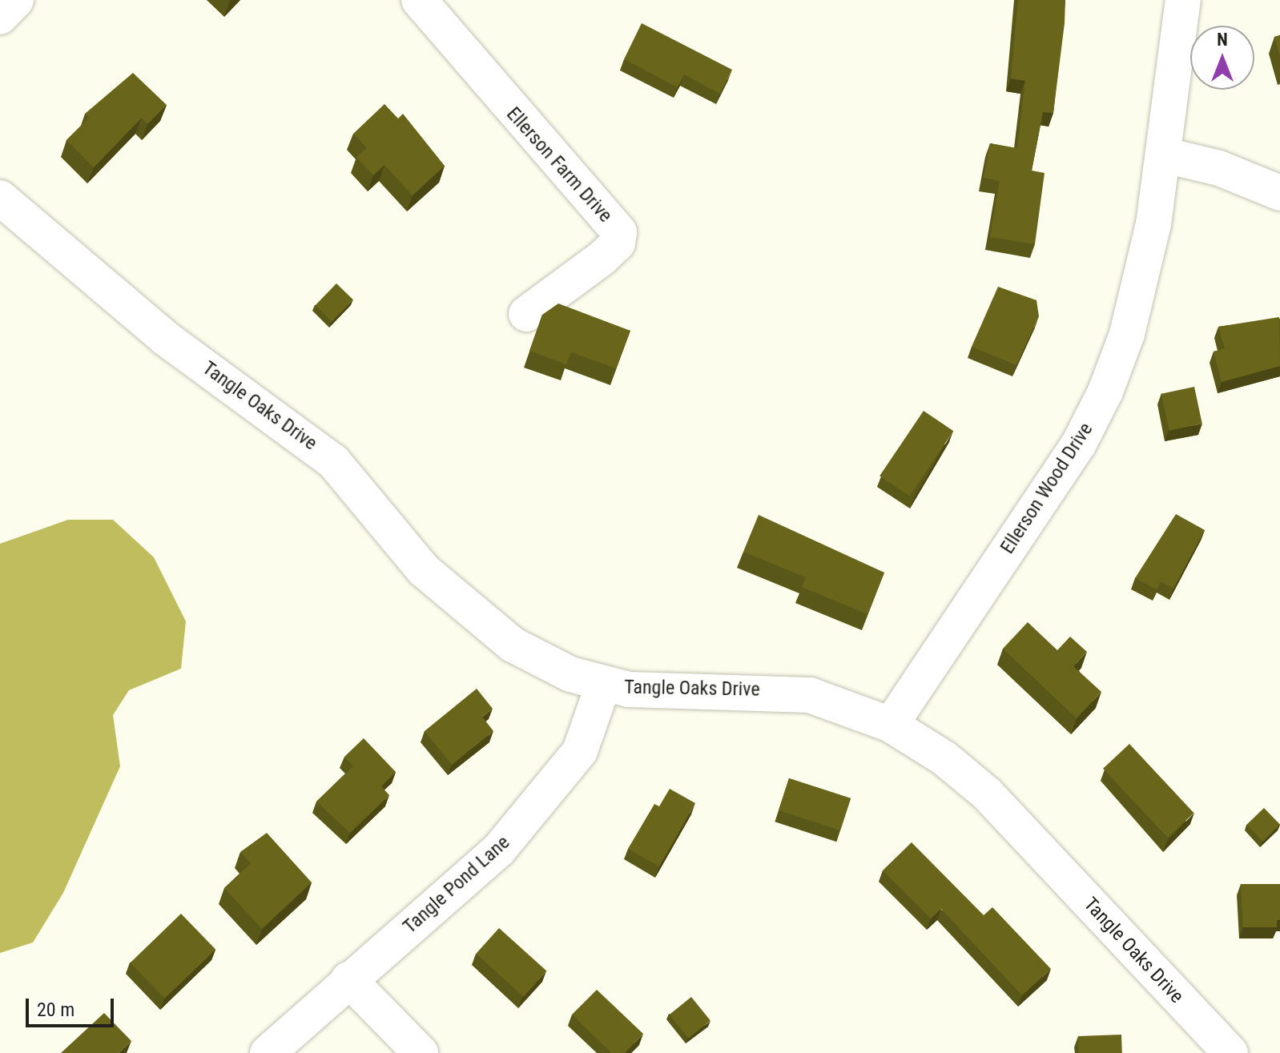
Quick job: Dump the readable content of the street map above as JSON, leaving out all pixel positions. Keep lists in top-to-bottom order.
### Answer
{
  "streets": {
    "street": [
      "Ellerson Farm Drive",
      "Tangle Oaks Drive",
      "Ellerson Wood Drive",
      "Tangle Pond Lane"
    ]
  },
  "crossings": [
    ["Tangle Oaks Drive", "Ellerson Wood Drive"],
    ["Tangle Oaks Drive", "Tangle Pond Lane"]
  ],
  "scale_bar": "20 m",
  "north": "top"
}
